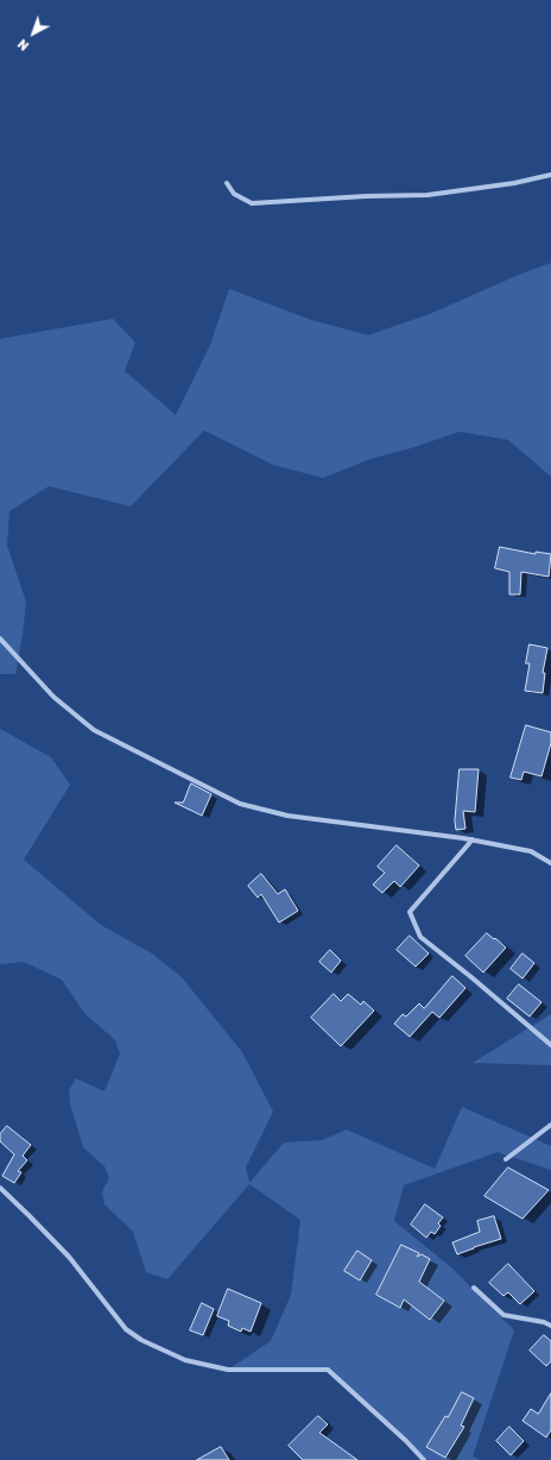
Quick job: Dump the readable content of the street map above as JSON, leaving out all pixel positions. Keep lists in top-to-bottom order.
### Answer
{
  "north": "bottom left"
}
